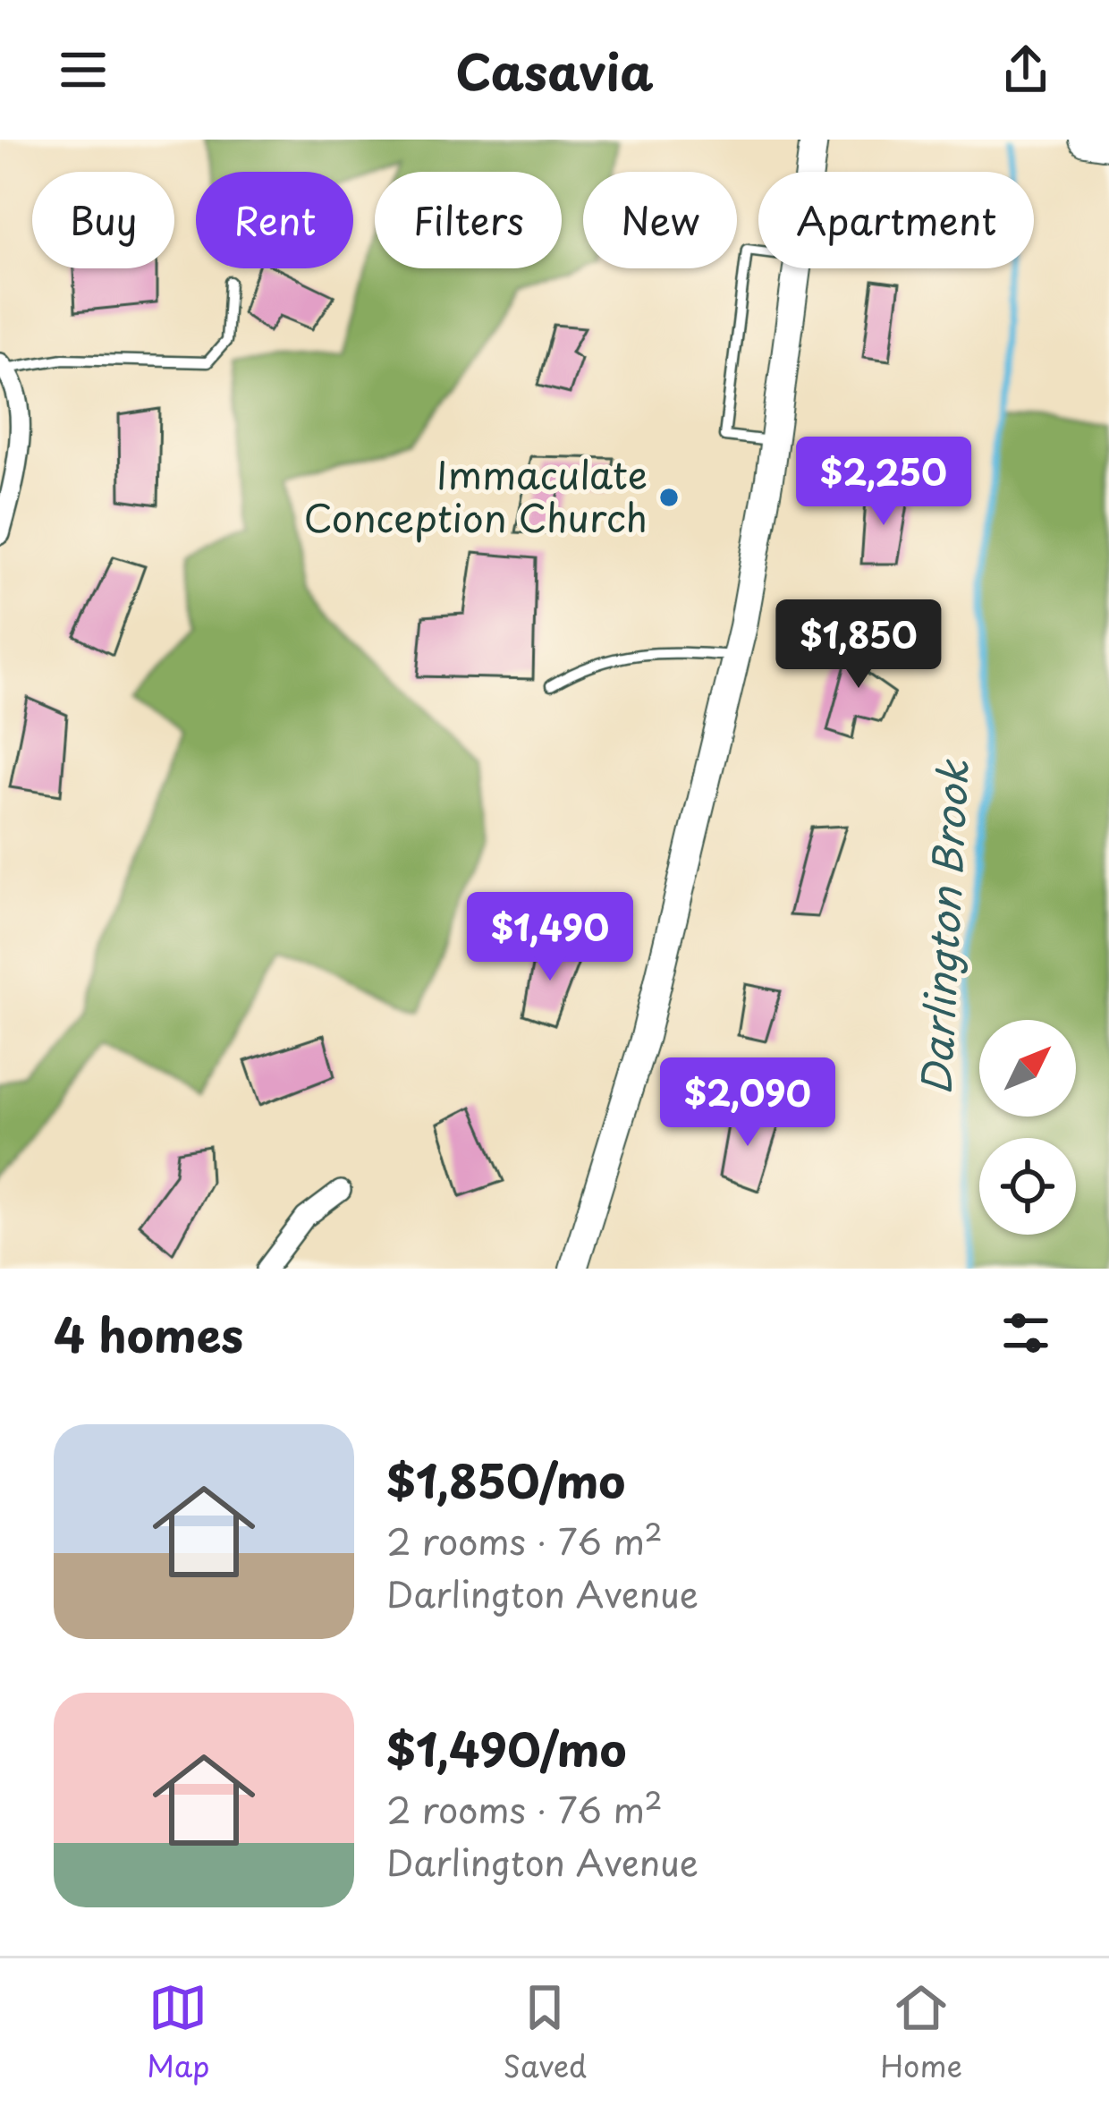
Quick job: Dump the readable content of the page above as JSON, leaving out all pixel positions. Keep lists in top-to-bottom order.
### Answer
{
  "water": ["Darlington Brook"],
  "places": ["Immaculate Conception Church"],
  "north": "top right",
  "page": {
    "header": "Casavia",
    "chip": [
      "Buy",
      "Rent",
      "Filters",
      "New",
      "Apartment"
    ],
    "price": [
      "$2,250",
      "$1,850",
      "$1,490",
      "$2,090"
    ],
    "heading": "4 homes",
    "list": [
      {
        "name": "$1,850/mo",
        "note": "2 rooms · 76 m² · Darlington Avenue"
      },
      {
        "name": "$1,490/mo",
        "note": "2 rooms · 76 m² · Darlington Avenue"
      }
    ],
    "tabs": ["Map", "Saved", "Home"]
  }
}
